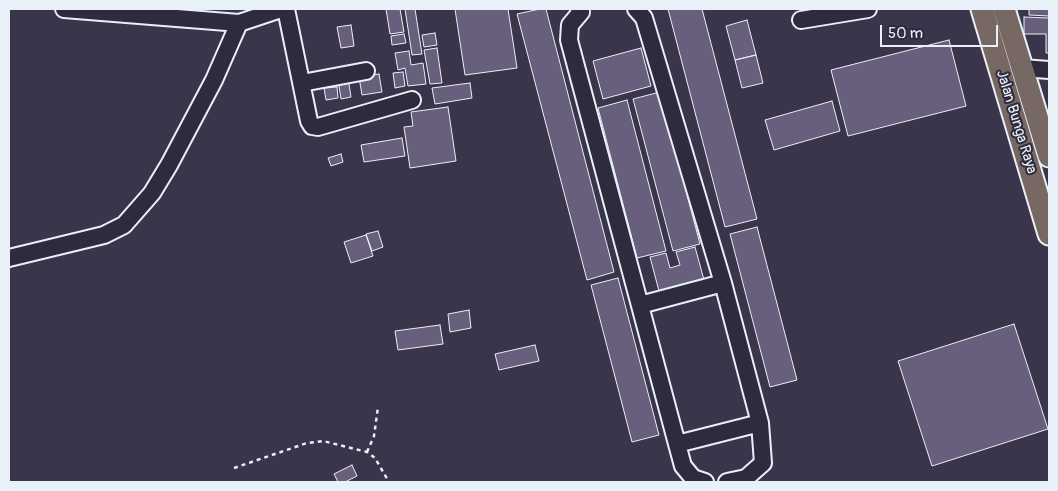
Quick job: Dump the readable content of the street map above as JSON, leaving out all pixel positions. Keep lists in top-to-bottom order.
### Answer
{
  "streets": {
    "main road": ["Jalan Bunga Raya"]
  },
  "scale_bar": "50 m"
}
